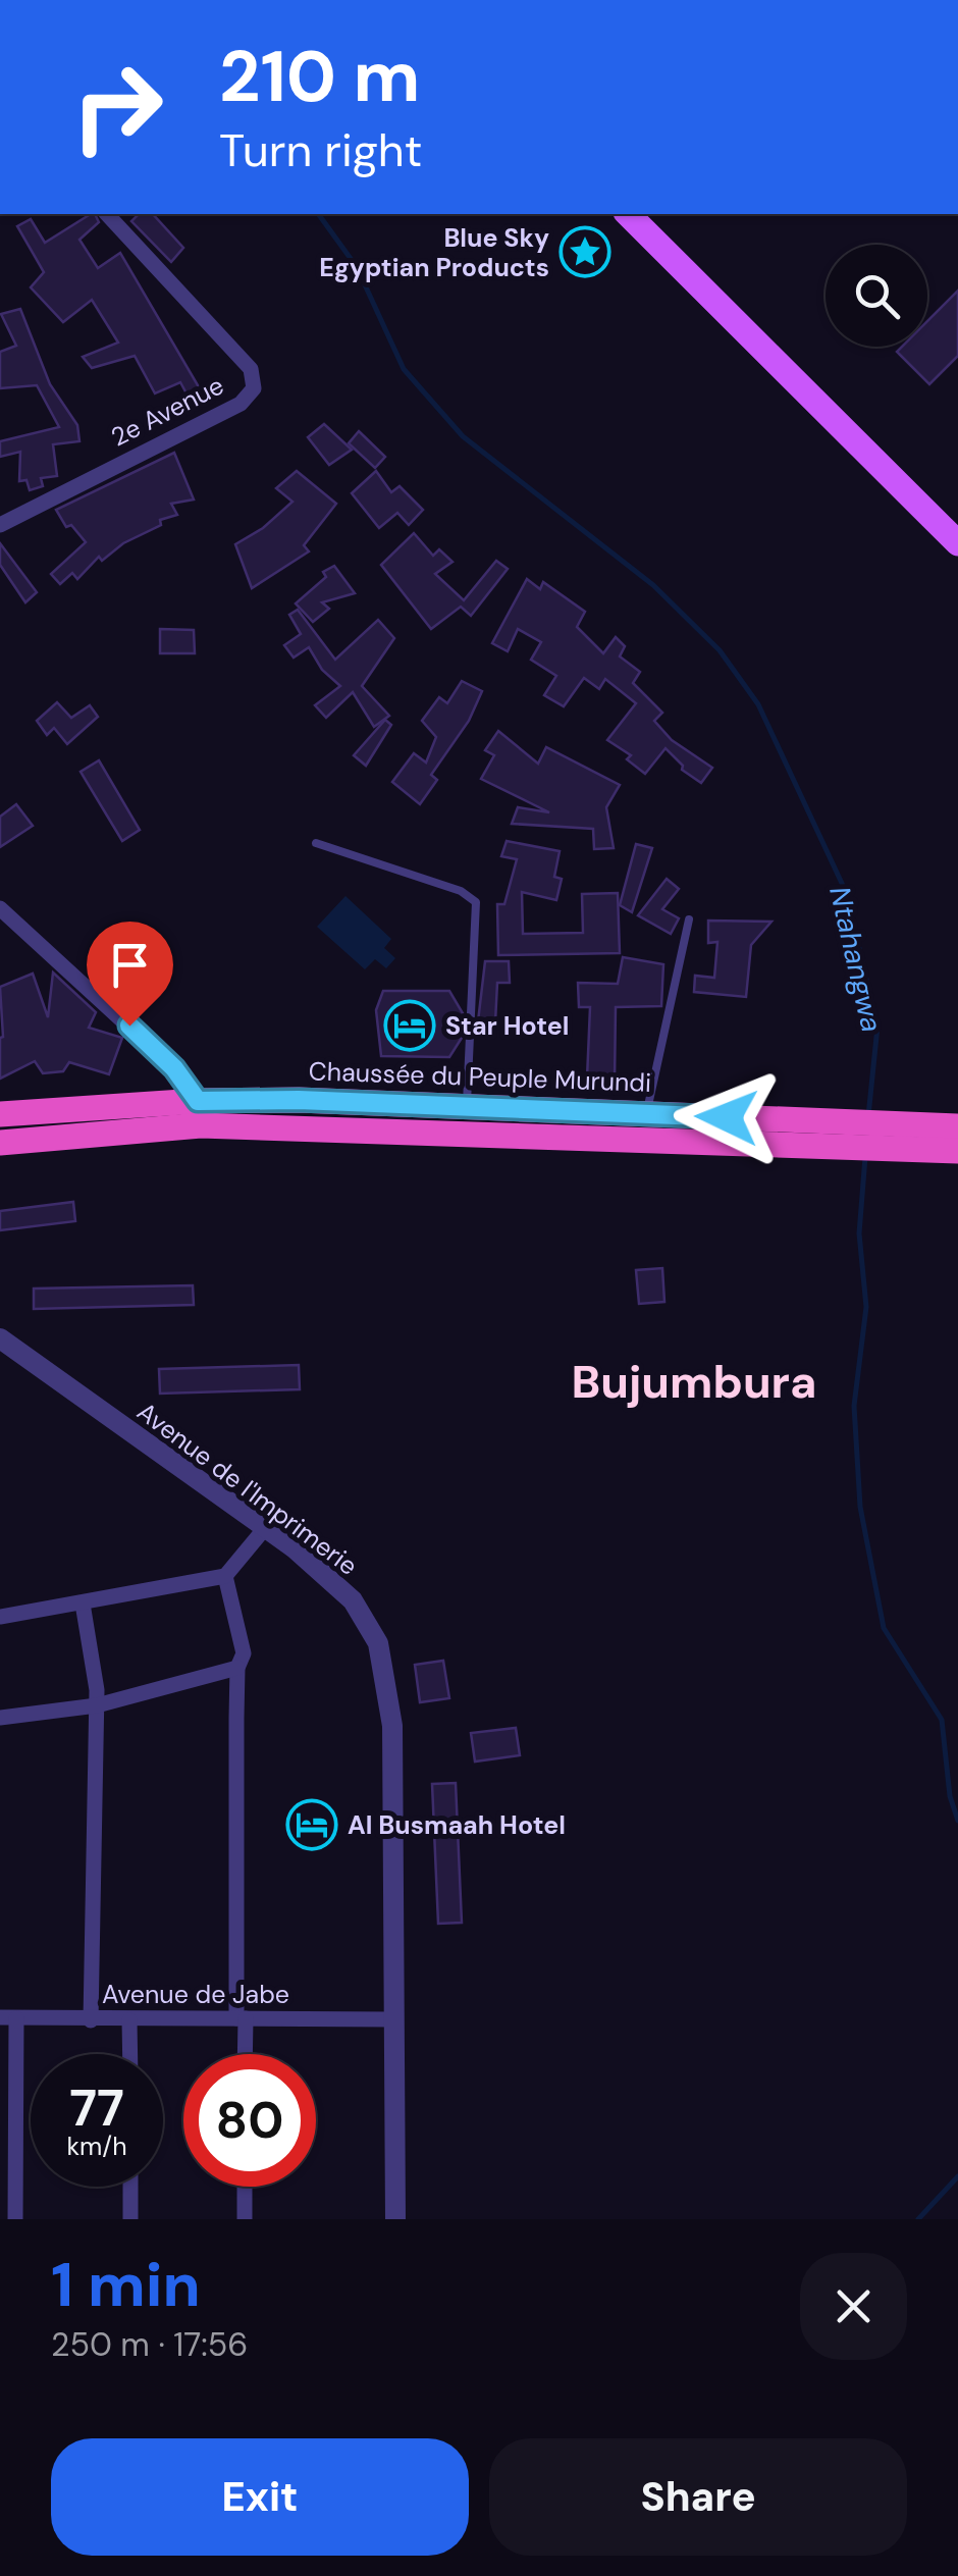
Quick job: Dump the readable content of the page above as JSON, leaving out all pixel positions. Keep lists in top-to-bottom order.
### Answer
{
  "streets": {
    "highway": ["Chaussée du Peuple Murundi"],
    "street": ["2e Avenue", "Avenue de l'Imprimerie", "Avenue de Jabe"]
  },
  "crossings": [
    ["Avenue de l'Imprimerie", "Avenue de Jabe"]
  ],
  "districts": ["Bujumbura"],
  "water": ["Ntahangwa"],
  "places": {
    "place": ["Blue Sky Egyptian Products"],
    "hotel": ["Star Hotel", "Al Busmaah Hotel"]
  },
  "page": {
    "turn": ["210 m", "Turn right"],
    "speed": "77 km/h",
    "limit": "80",
    "heading": ["1 min", "250 m · 17:56"],
    "buttons": ["Exit", "Share"]
  }
}
